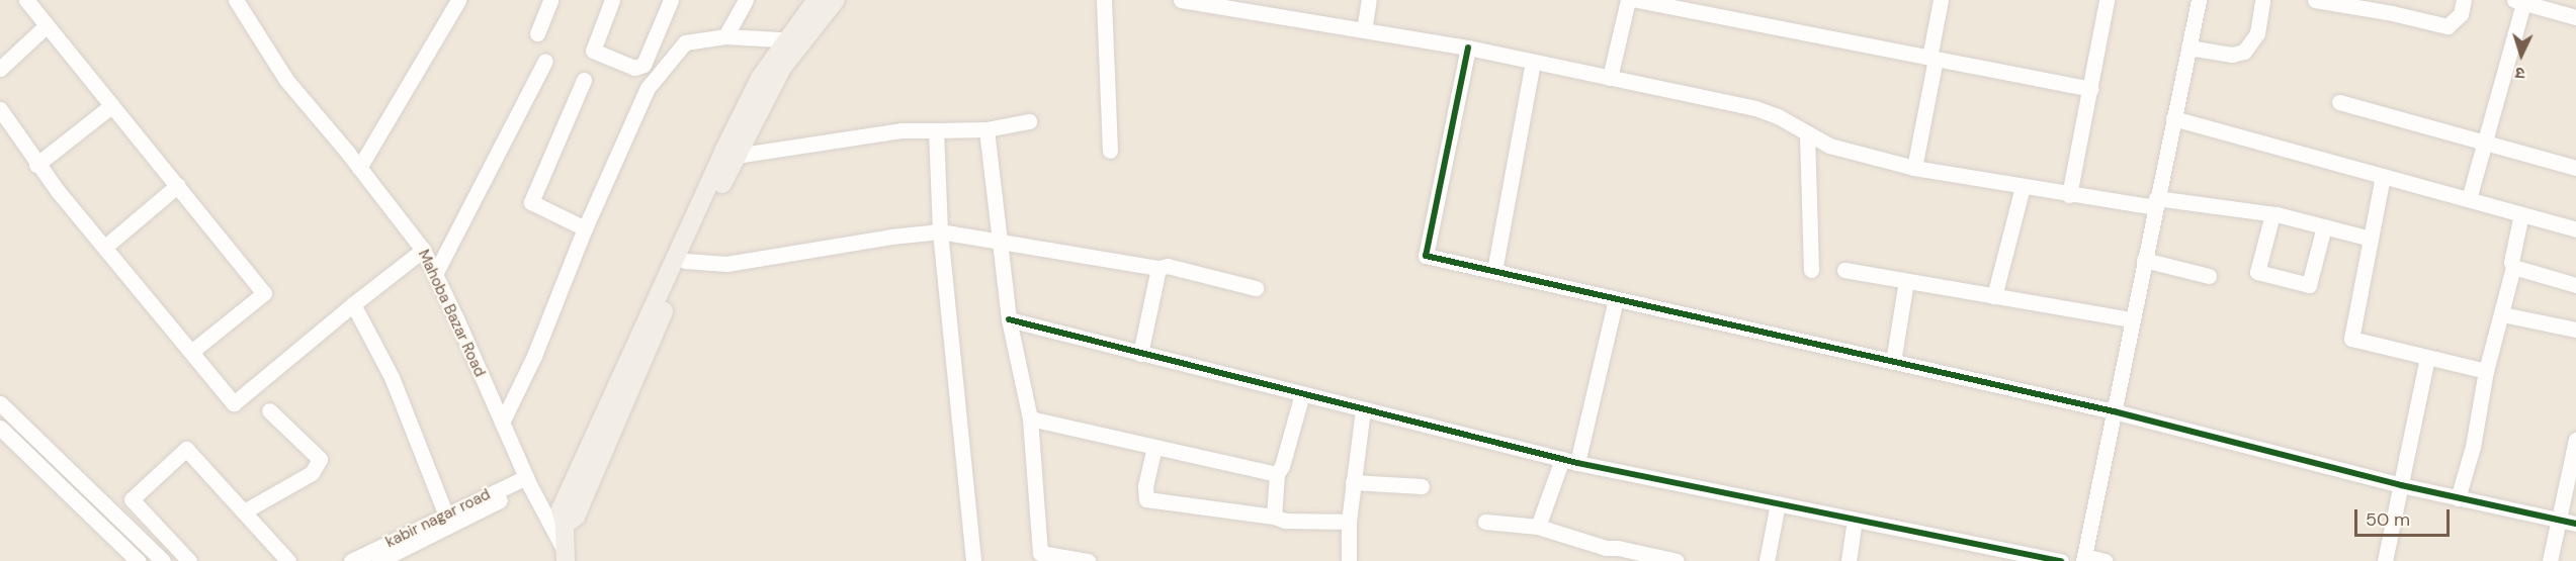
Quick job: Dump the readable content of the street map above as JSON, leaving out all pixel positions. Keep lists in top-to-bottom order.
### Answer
{
  "streets": {
    "street": ["Mahoba Bazar Road", "kabir nagar road"]
  },
  "crossings": [
    ["Mahoba Bazar Road", "kabir nagar road"]
  ],
  "scale_bar": "50 m",
  "north": "bottom"
}
